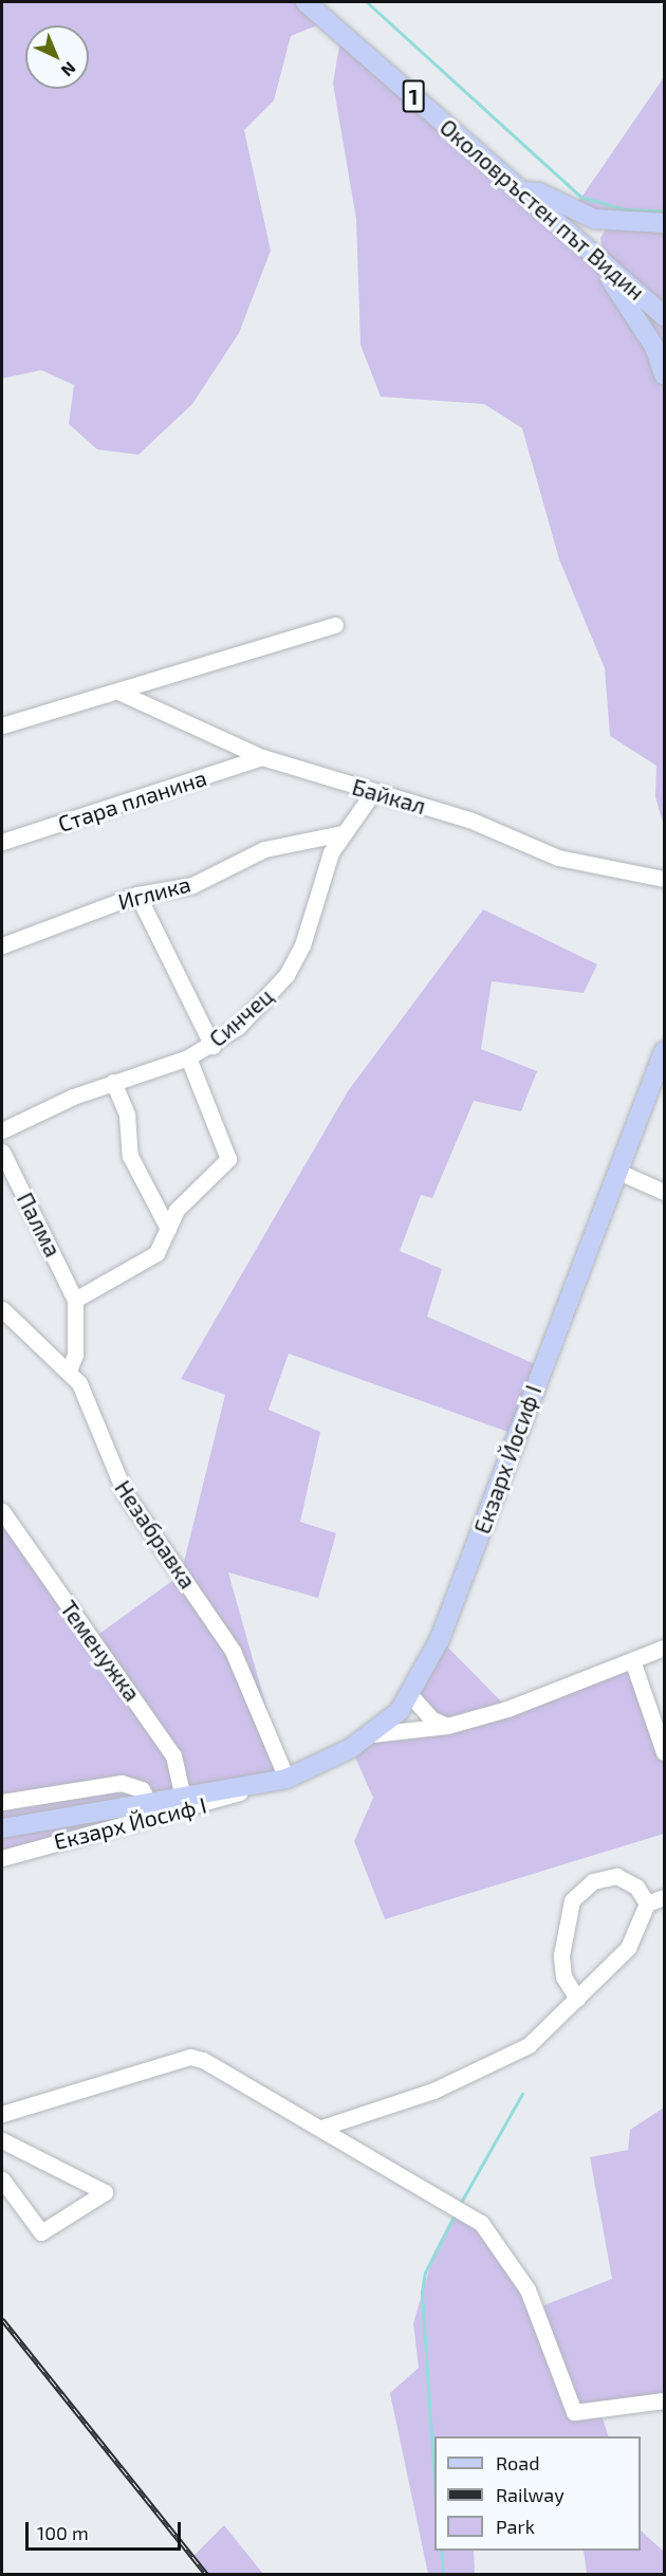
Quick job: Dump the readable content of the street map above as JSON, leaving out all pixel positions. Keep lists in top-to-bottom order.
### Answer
{
  "streets": {
    "main road": ["1", "Околовръстен път Видин", "Екзарх Йосиф I"],
    "street": [
      "Байкал",
      "Стара планина",
      "Иглика",
      "Синчец",
      "Палма",
      "Незабравка",
      "Теменужка"
    ]
  },
  "crossings": [
    ["Байкал", "Стара планина"],
    ["Байкал", "Синчец"],
    ["Иглика", "Синчец"],
    ["Екзарх Йосиф I", "Незабравка"],
    ["Екзарх Йосиф I", "Теменужка"]
  ],
  "legend": ["Road", "Railway", "Park"],
  "scale_bar": "100 m",
  "north": "bottom right"
}
